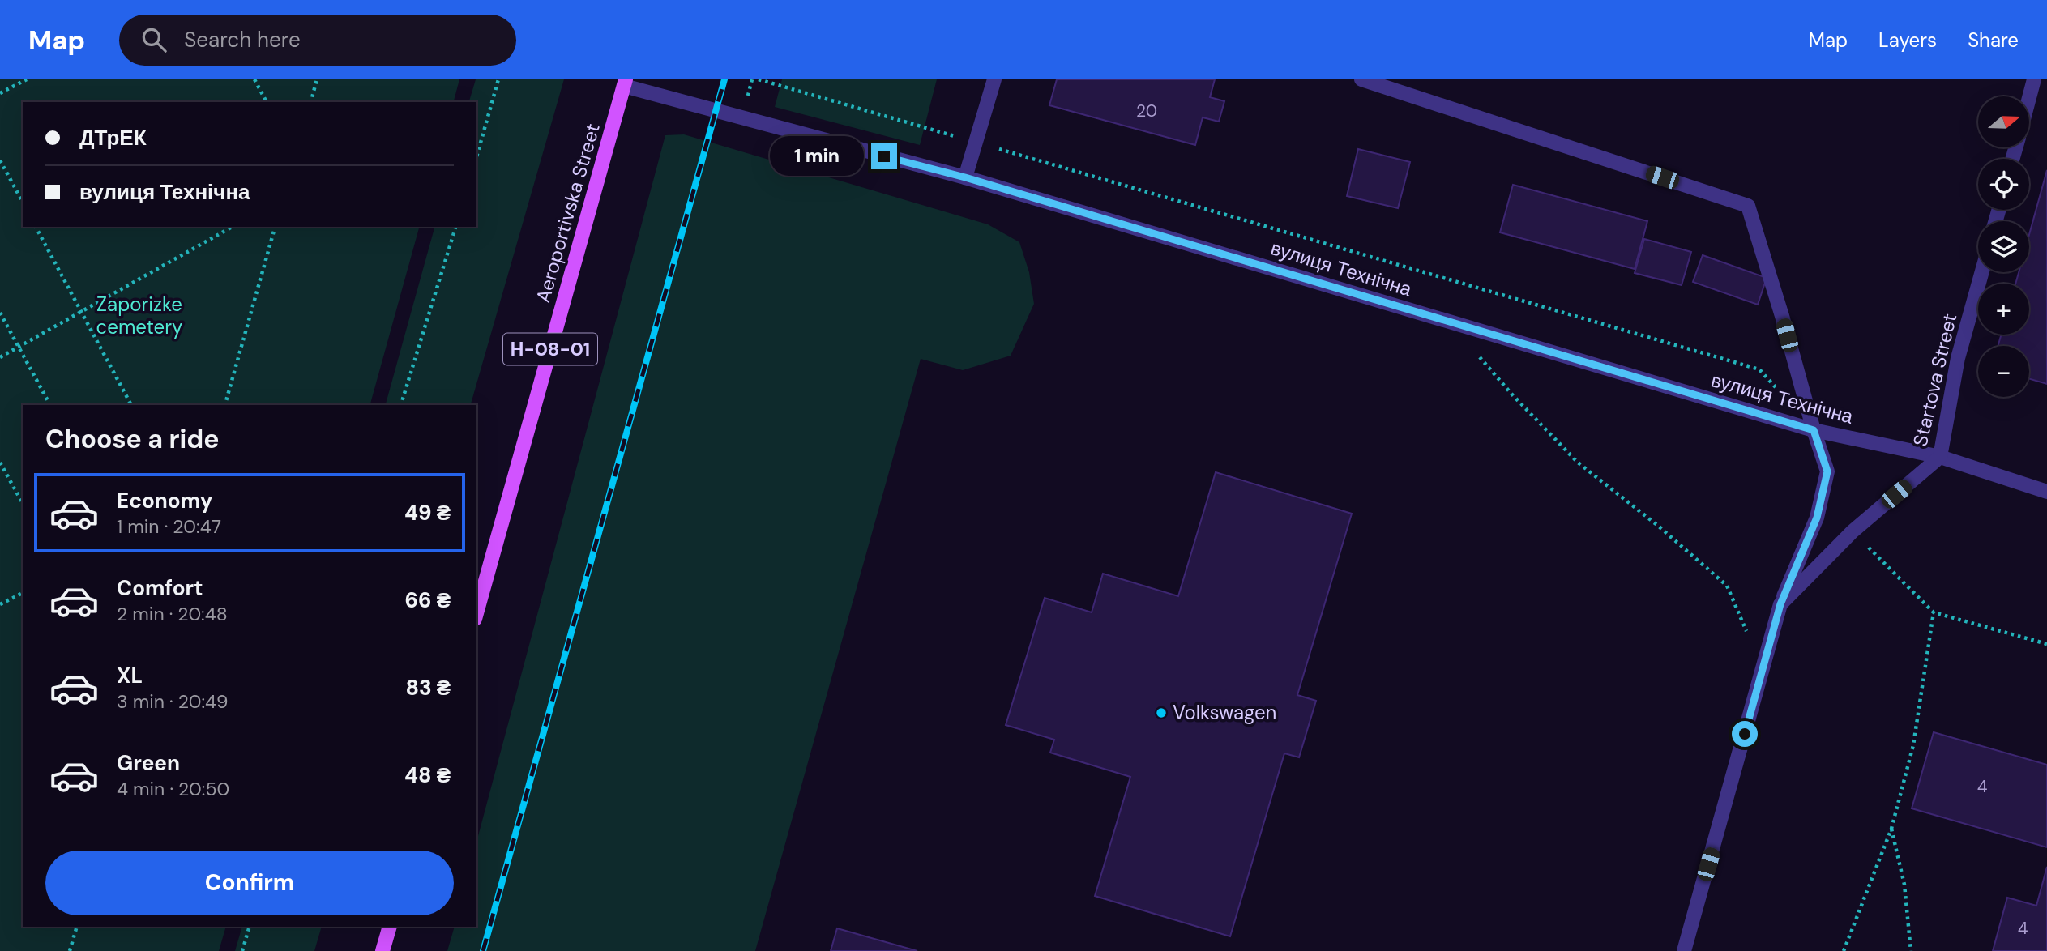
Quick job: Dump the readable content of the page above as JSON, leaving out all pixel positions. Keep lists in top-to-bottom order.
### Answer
{
  "streets": {
    "main road": ["Aeroportivska Street", "Н-08-01"],
    "street": ["вулиця Технічна", "Startova Street"]
  },
  "crossings": [
    ["Aeroportivska Street", "вулиця Технічна"],
    ["вулиця Технічна", "Startova Street"]
  ],
  "parks": ["Zaporizke cemetery"],
  "places": ["Volkswagen"],
  "house_numbers": ["20", "4", "4"],
  "north": "right",
  "page": {
    "header": "Map",
    "search": "Search here",
    "nav": ["Map", "Layers", "Share"],
    "map_buttons": ["+", "−"],
    "banner": ["ДТрЕК", "вулиця Технічна"],
    "bubble": "1 min",
    "heading": "Choose a ride",
    "list": [
      {
        "name": "Economy",
        "note": "1 min · 20:47",
        "value": "49 ₴"
      },
      {
        "name": "Comfort",
        "note": "2 min · 20:48",
        "value": "66 ₴"
      },
      {
        "name": "XL",
        "note": "3 min · 20:49",
        "value": "83 ₴"
      },
      {
        "name": "Green",
        "note": "4 min · 20:50",
        "value": "48 ₴"
      }
    ],
    "buttons": "Confirm"
  }
}
